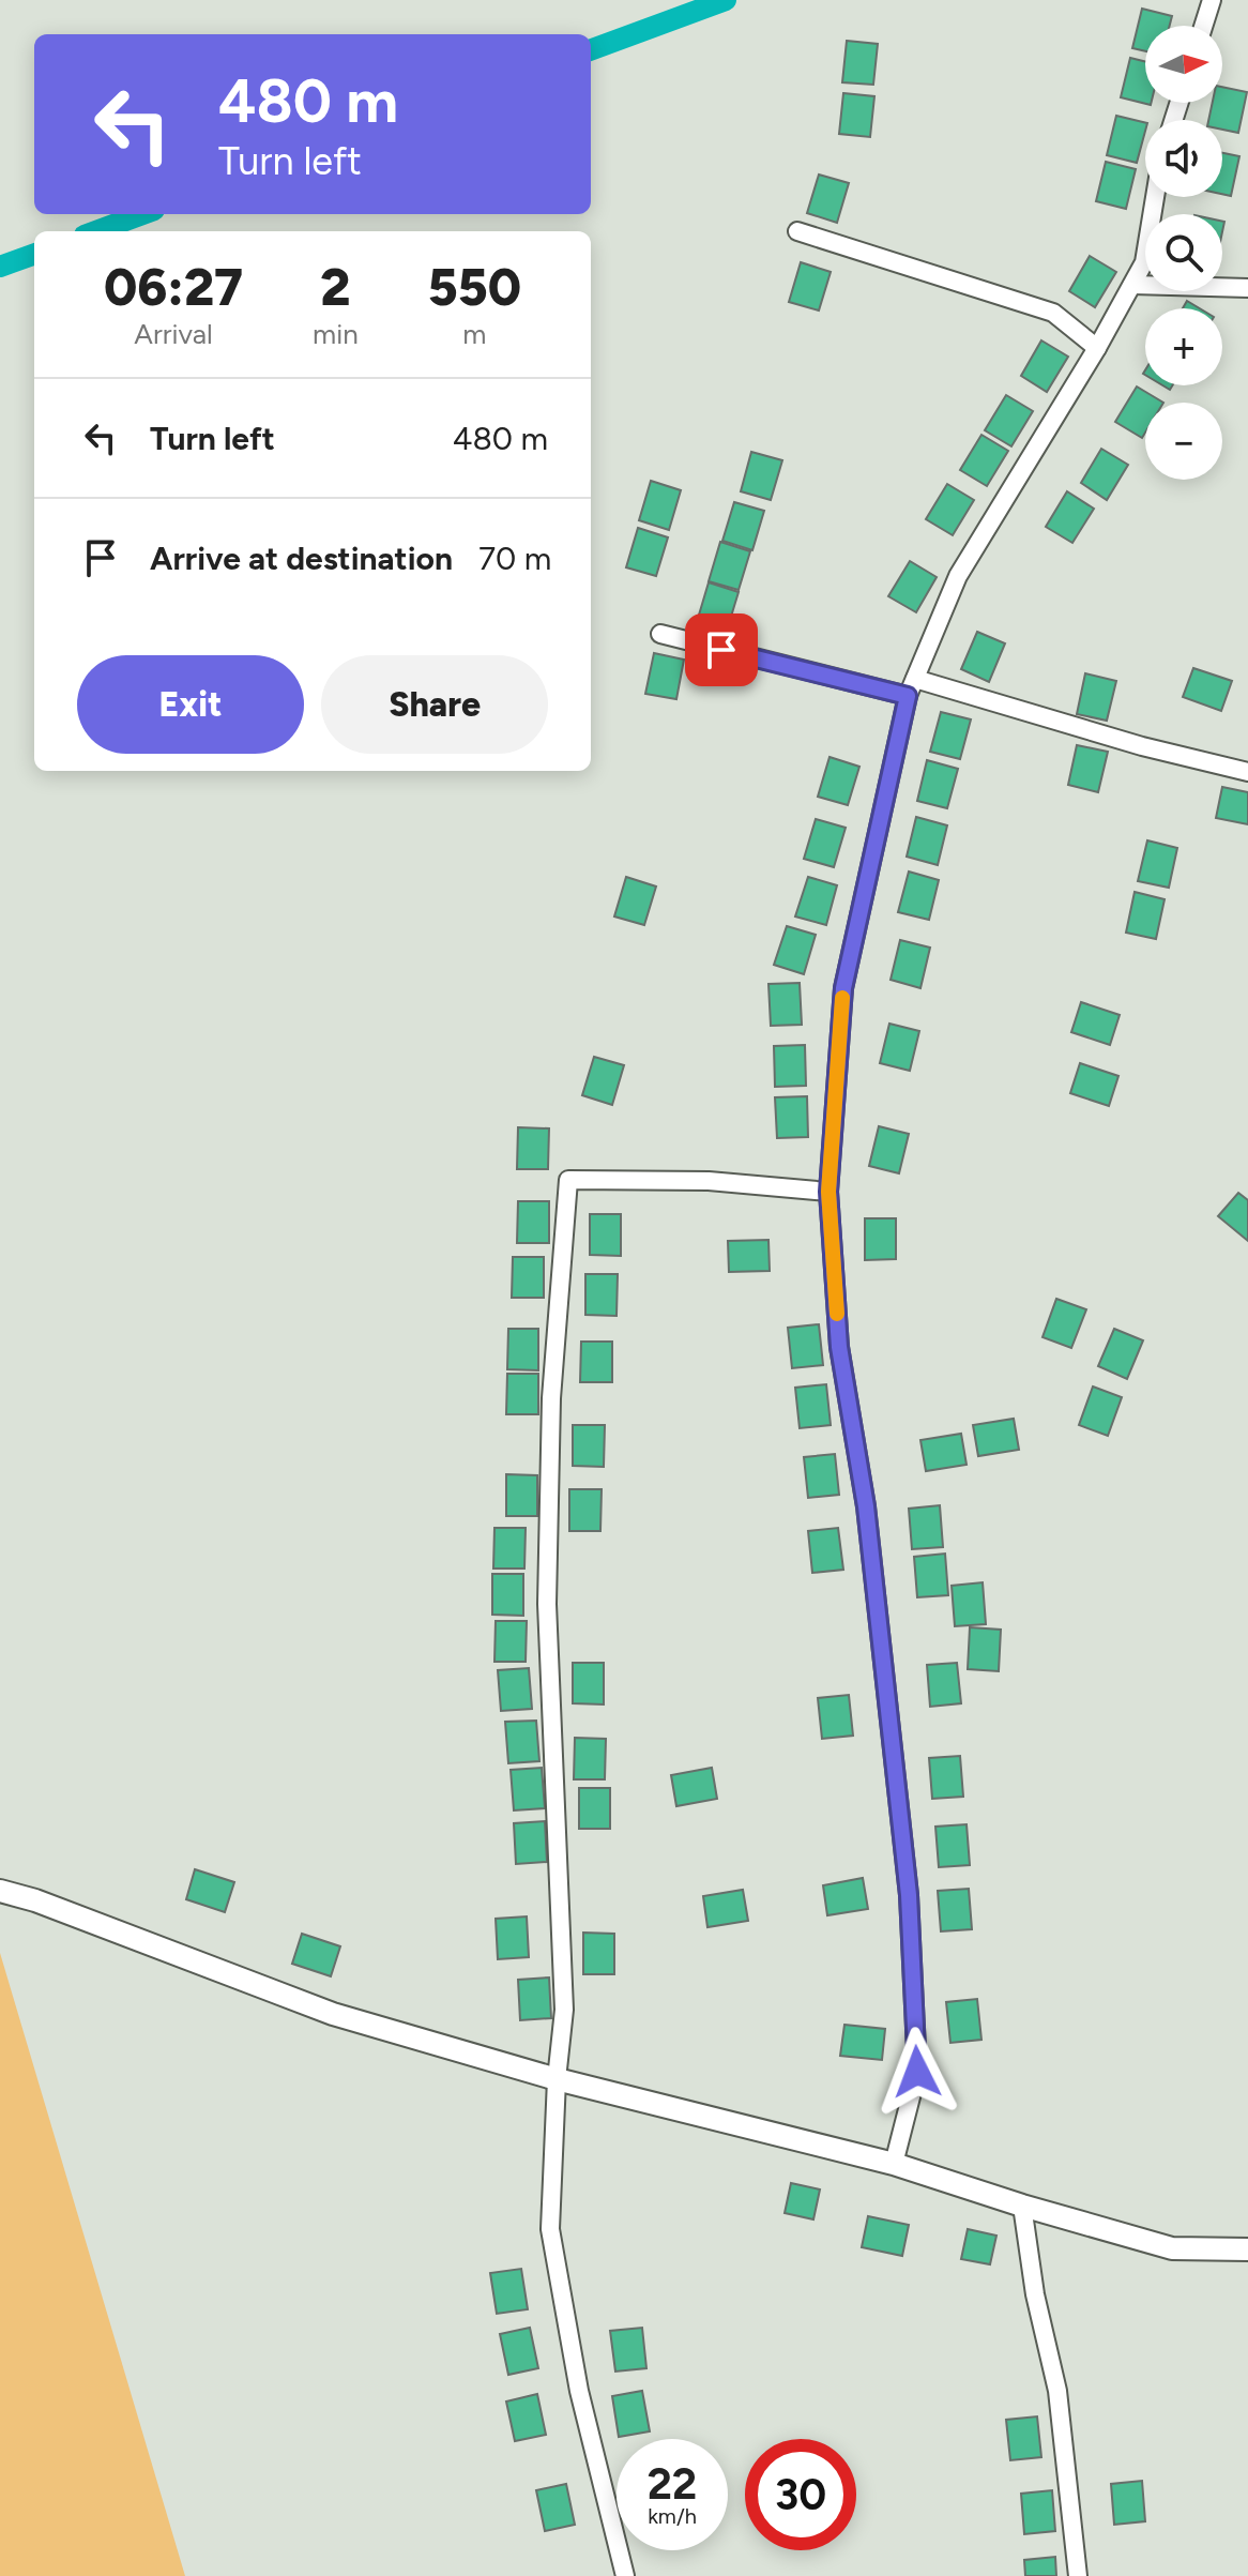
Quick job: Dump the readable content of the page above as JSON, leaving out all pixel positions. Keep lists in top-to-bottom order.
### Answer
{
  "north": "right",
  "page": {
    "map_buttons": ["+", "−"],
    "turn": ["480 m", "Turn left"],
    "eta": [
      "06:27",
      "Arrival",
      "2",
      "min",
      "550",
      "m"
    ],
    "list": [
      {
        "name": "Turn left",
        "value": "480 m"
      },
      {
        "name": "Arrive at destination",
        "value": "70 m"
      }
    ],
    "buttons": ["Exit", "Share"],
    "speed": "22 km/h",
    "limit": "30"
  }
}
